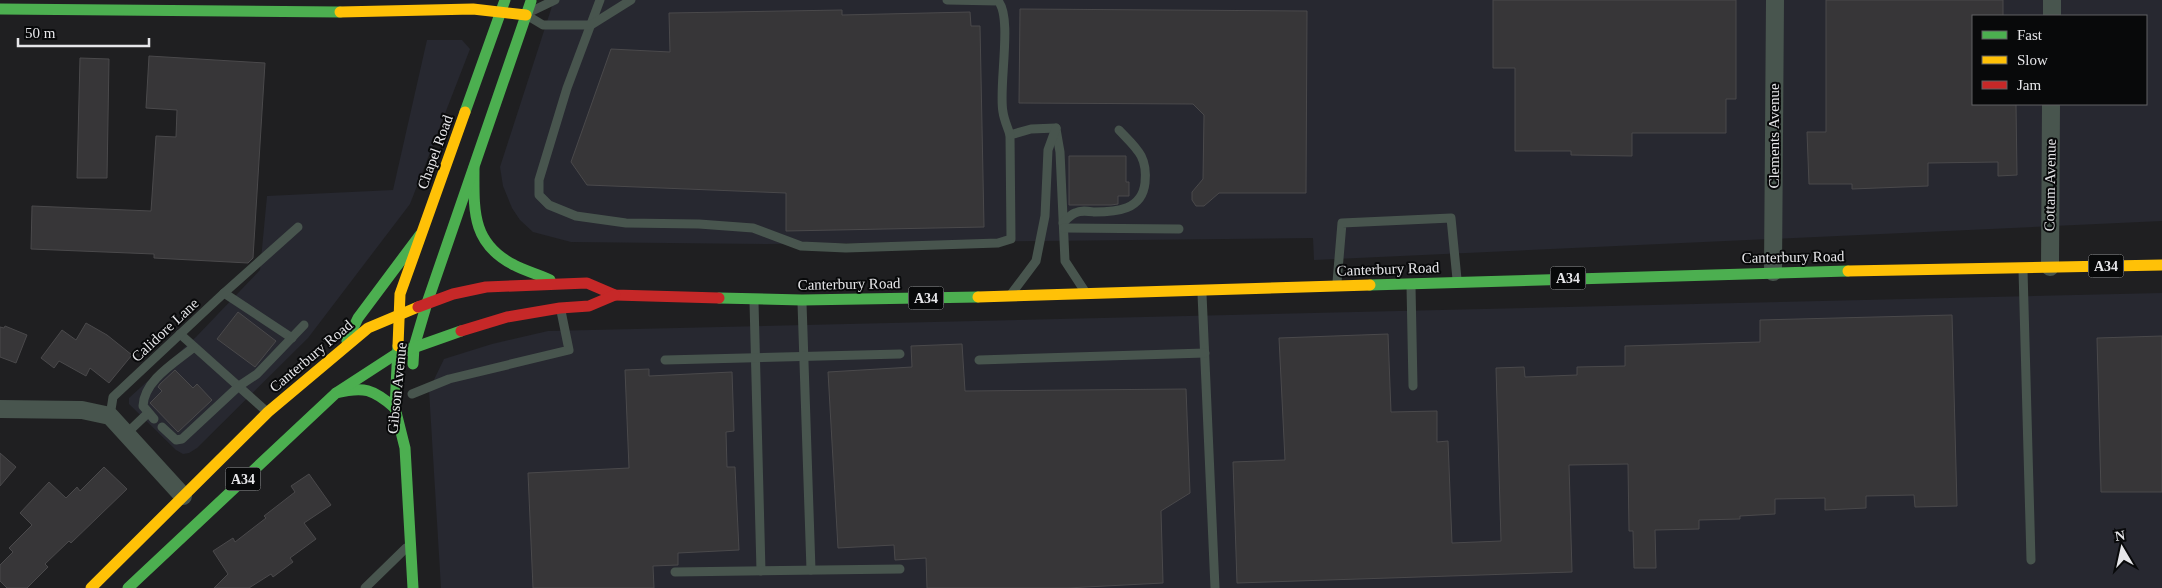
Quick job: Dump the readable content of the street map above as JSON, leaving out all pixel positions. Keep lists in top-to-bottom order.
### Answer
{
  "streets": {
    "main road": [
      "Chapel Road",
      "Canterbury Road",
      "A34",
      "Gibson Avenue"
    ],
    "street": ["Clements Avenue", "Cottam Avenue"],
    "lane": ["Calidore Lane"]
  },
  "crossings": [
    ["Clements Avenue", "Canterbury Road"],
    ["Chapel Road", "Canterbury Road"],
    ["Chapel Road", "Gibson Avenue"],
    ["Cottam Avenue", "Canterbury Road"],
    ["Canterbury Road", "Gibson Avenue"]
  ],
  "legend": ["Fast", "Slow", "Jam"],
  "scale_bar": "50 m",
  "north": "top"
}
